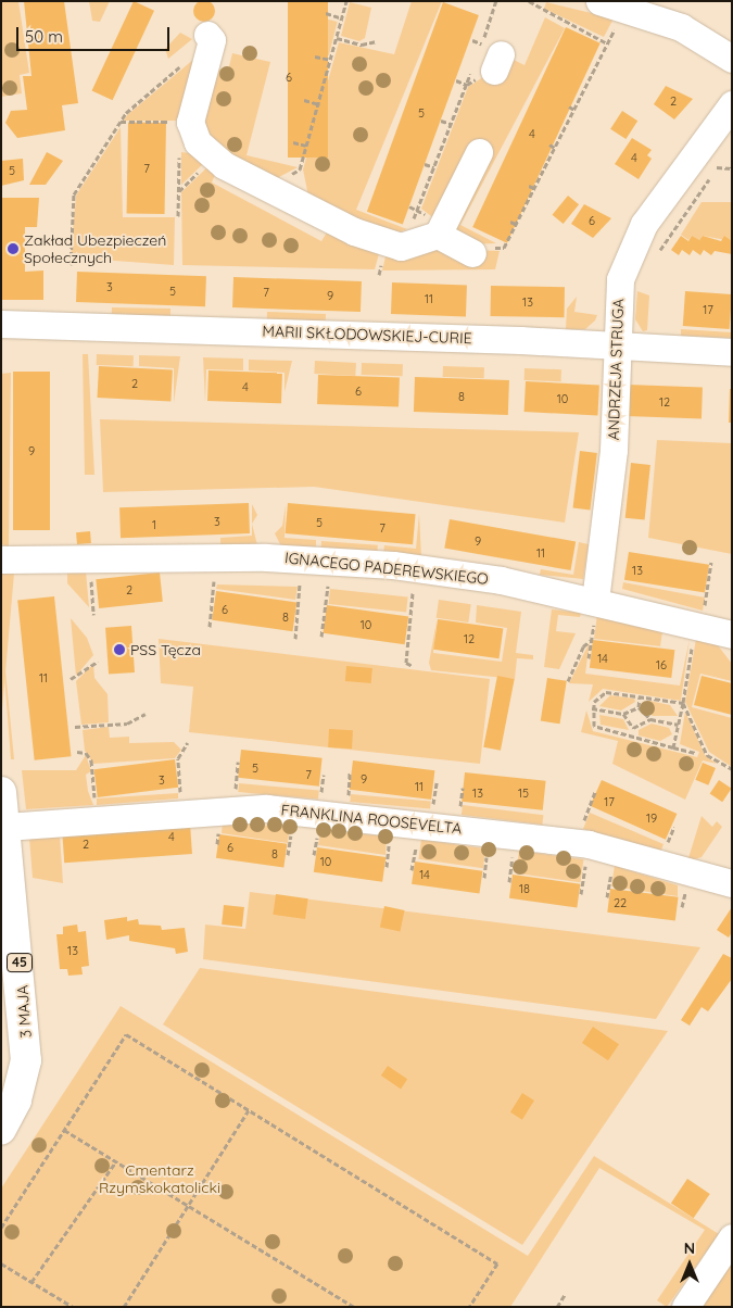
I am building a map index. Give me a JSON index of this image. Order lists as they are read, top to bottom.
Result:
{
  "streets": {
    "main road": ["45", "3 MAJA"],
    "street": [
      "MARII SKŁODOWSKIEJ-CURIE",
      "ANDRZEJA STRUGA",
      "IGNACEGO PADEREWSKIEGO",
      "FRANKLINA ROOSEVELTA"
    ]
  },
  "crossings": [
    ["MARII SKŁODOWSKIEJ-CURIE", "ANDRZEJA STRUGA"],
    ["ANDRZEJA STRUGA", "IGNACEGO PADEREWSKIEGO"],
    ["FRANKLINA ROOSEVELTA", "3 MAJA"]
  ],
  "parks": ["Cmentarz Rzymskokatolicki"],
  "places": ["Zakład Ubezpieczeń Społecznych", "PSS Tęcza"],
  "house_numbers": [
    "6",
    "2",
    "5",
    "4",
    "4",
    "7",
    "5",
    "6",
    "3",
    "5",
    "7",
    "9",
    "11",
    "13",
    "17",
    "2",
    "4",
    "6",
    "8",
    "10",
    "12",
    "9",
    "3",
    "5",
    "1",
    "7",
    "9",
    "11",
    "13",
    "2",
    "6",
    "8",
    "10",
    "12",
    "14",
    "16",
    "11",
    "5",
    "7",
    "9",
    "3",
    "11",
    "13",
    "15",
    "17",
    "19",
    "4",
    "2",
    "6",
    "8",
    "10",
    "14",
    "18",
    "22",
    "13"
  ],
  "scale_bar": "50 m",
  "north": "top"
}
